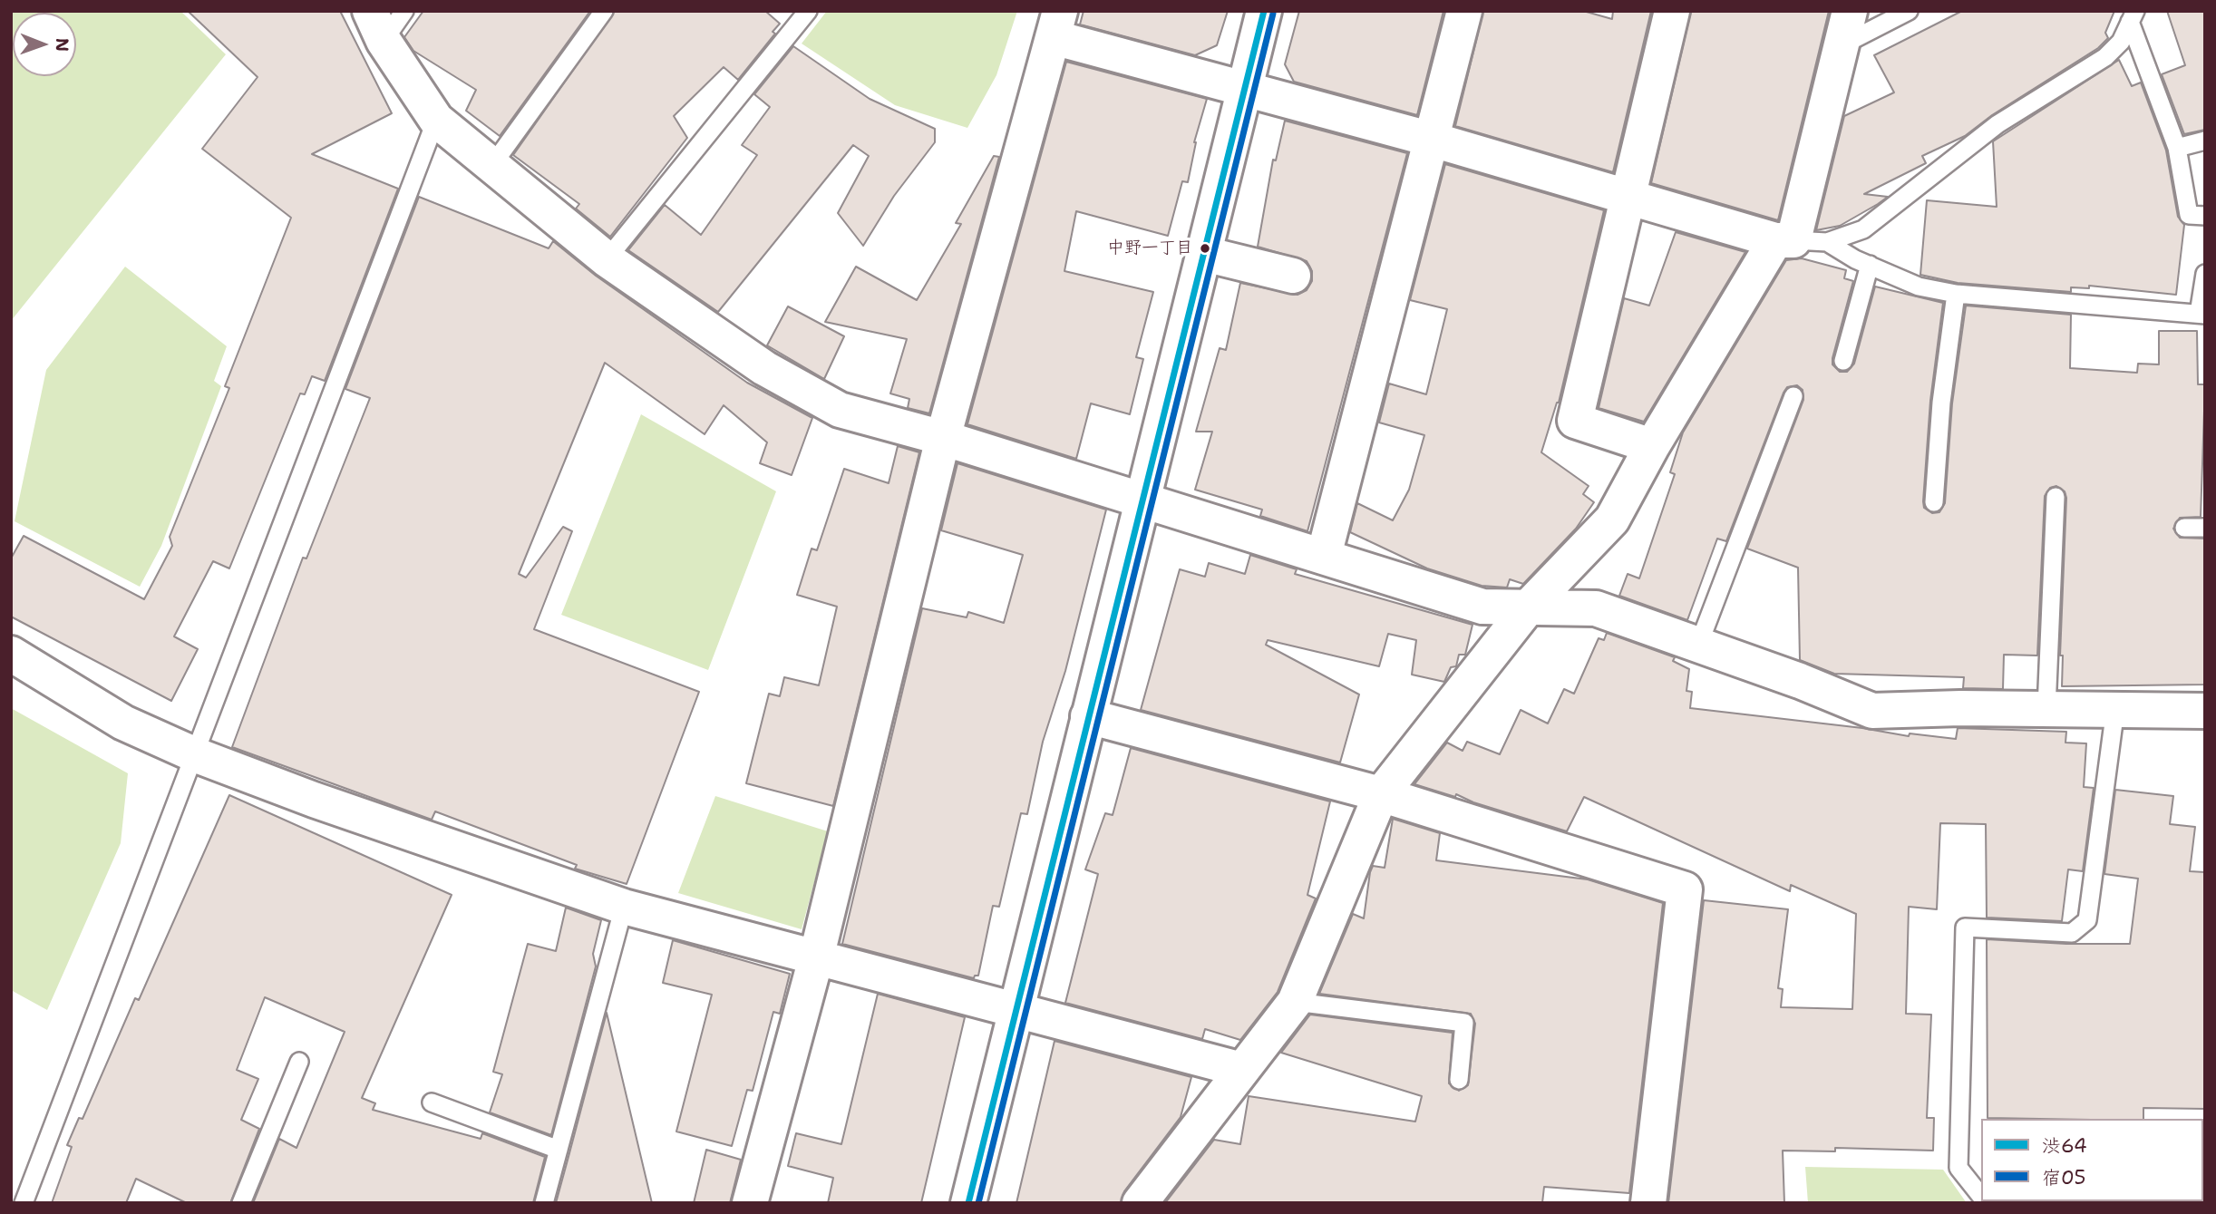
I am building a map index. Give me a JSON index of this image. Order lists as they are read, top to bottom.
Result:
{
  "places": ["中野一丁目"],
  "lines": ["transit line 渋64", "transit line 宿05"],
  "legend": ["渋64", "宿05"],
  "north": "right"
}
